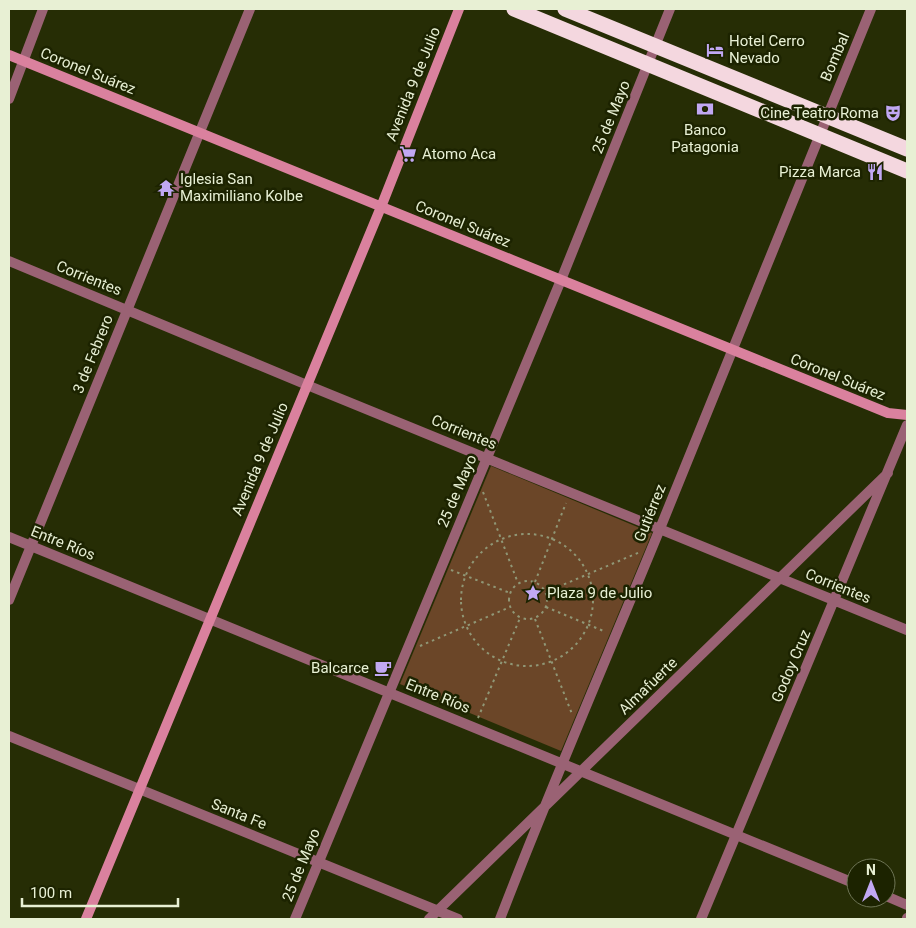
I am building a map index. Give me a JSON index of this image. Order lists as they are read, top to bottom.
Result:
{
  "streets": {
    "street": [
      "Bombal",
      "Coronel Suárez",
      "Avenida 9 de Julio",
      "25 de Mayo",
      "Corrientes",
      "3 de Febrero",
      "Gutiérrez",
      "Entre Ríos",
      "Godoy Cruz",
      "Almafuerte",
      "Santa Fe"
    ]
  },
  "crossings": [
    ["Bombal", "Gutiérrez"],
    ["Coronel Suárez", "Avenida 9 de Julio"],
    ["Coronel Suárez", "25 de Mayo"],
    ["Coronel Suárez", "3 de Febrero"],
    ["Coronel Suárez", "Gutiérrez"],
    ["Avenida 9 de Julio", "Corrientes"],
    ["Avenida 9 de Julio", "Entre Ríos"],
    ["Avenida 9 de Julio", "Santa Fe"],
    ["25 de Mayo", "Corrientes"],
    ["25 de Mayo", "Entre Ríos"],
    ["25 de Mayo", "Santa Fe"],
    ["Corrientes", "3 de Febrero"],
    ["Corrientes", "Gutiérrez"],
    ["Corrientes", "Godoy Cruz"],
    ["Corrientes", "Almafuerte"],
    ["3 de Febrero", "Entre Ríos"],
    ["Gutiérrez", "Entre Ríos"],
    ["Gutiérrez", "Almafuerte"],
    ["Entre Ríos", "Godoy Cruz"],
    ["Entre Ríos", "Almafuerte"],
    ["Godoy Cruz", "Almafuerte"],
    ["Almafuerte", "Santa Fe"]
  ],
  "places": {
    "hotel": ["Hotel Cerro Nevado"],
    "bank": ["Banco Patagonia"],
    "theatre": ["Cine Teatro Roma"],
    "supermarket": ["Atomo Aca"],
    "restaurant": ["Pizza Marca"],
    "temple": ["Iglesia San Maximiliano Kolbe"],
    "place": ["Plaza 9 de Julio"],
    "cafe": ["Balcarce"]
  },
  "scale_bar": "100 m",
  "north": "top"
}
